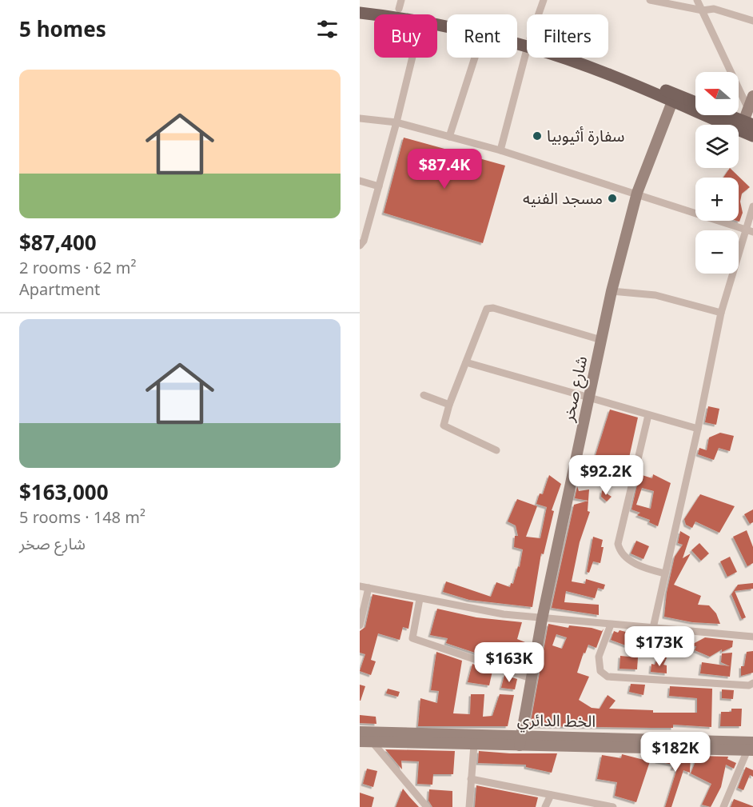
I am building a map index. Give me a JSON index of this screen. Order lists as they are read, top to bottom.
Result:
{
  "streets": {
    "street": ["شارع صخر", "الخط الدائري"]
  },
  "crossings": [
    ["شارع صخر", "الخط الدائري"]
  ],
  "places": ["سفارة أثيوبيا", "مسجد الفنيه"],
  "north": "left",
  "page": {
    "heading": "5 homes",
    "chip": ["Buy", "Rent", "Filters"],
    "list": [
      {
        "name": "$87,400",
        "note": "2 rooms · 62 m² · Apartment"
      },
      {
        "name": "$163,000",
        "note": "5 rooms · 148 m² · شارع صخر"
      }
    ],
    "map_buttons": ["+", "−"],
    "price": [
      "$87.4K",
      "$92.2K",
      "$173K",
      "$163K",
      "$182K"
    ]
  }
}
